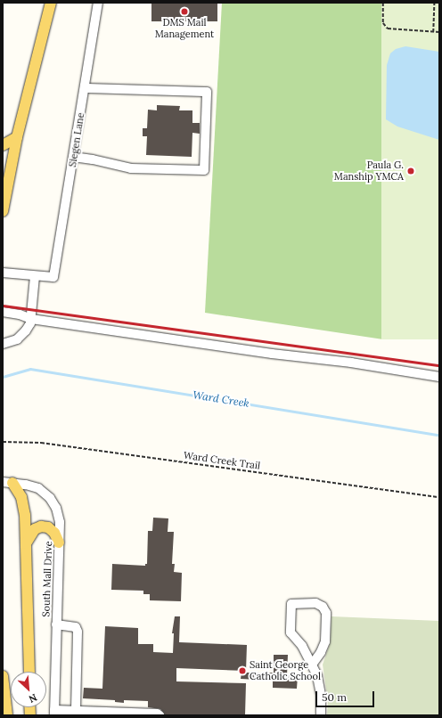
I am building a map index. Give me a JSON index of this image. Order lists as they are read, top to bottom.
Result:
{
  "streets": {
    "street": ["Siegen Lane", "South Mall Drive"],
    "path": ["Ward Creek Trail"]
  },
  "water": ["Ward Creek"],
  "places": ["DMS Mail Management", "Paula G. Manship YMCA", "Saint George Catholic School"],
  "scale_bar": "50 m",
  "north": "bottom right"
}
